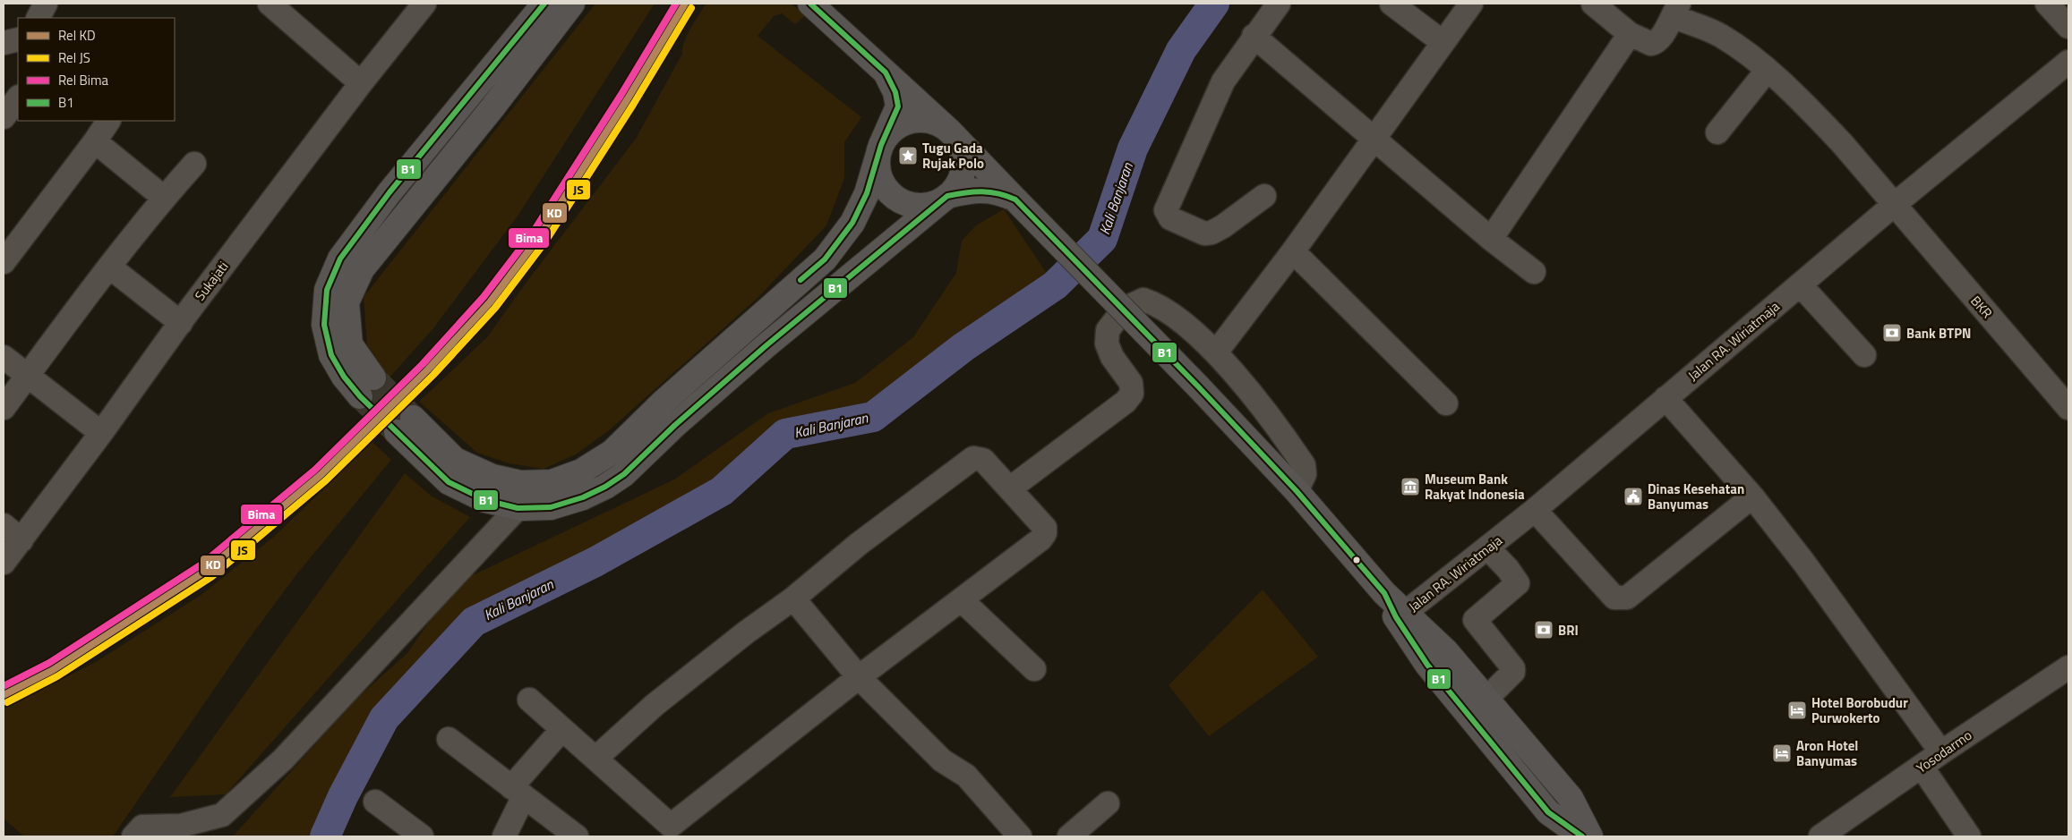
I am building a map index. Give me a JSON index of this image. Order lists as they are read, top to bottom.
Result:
{
  "streets": {
    "street": [
      "Sukajati",
      "BKR",
      "Jalan RA. Wiriatmaja",
      "Yosodarmo"
    ]
  },
  "crossings": [
    ["BKR", "Jalan RA. Wiriatmaja"]
  ],
  "water": ["Kali Banjaran"],
  "places": {
    "place": ["Tugu Gada Rujak Polo"],
    "bank": ["Bank BTPN", "BRI"],
    "museum": ["Museum Bank Rakyat Indonesia"],
    "public building": ["Dinas Kesehatan Banyumas"],
    "hotel": ["Hotel Borobudur Purwokerto", "Aron Hotel Banyumas"]
  },
  "lines": [
    "rail line KD",
    "rail line Bima",
    "transit line B1",
    "rail line JS"
  ],
  "legend": [
    "Rel KD",
    "Rel JS",
    "Rel Bima",
    "B1"
  ]
}
